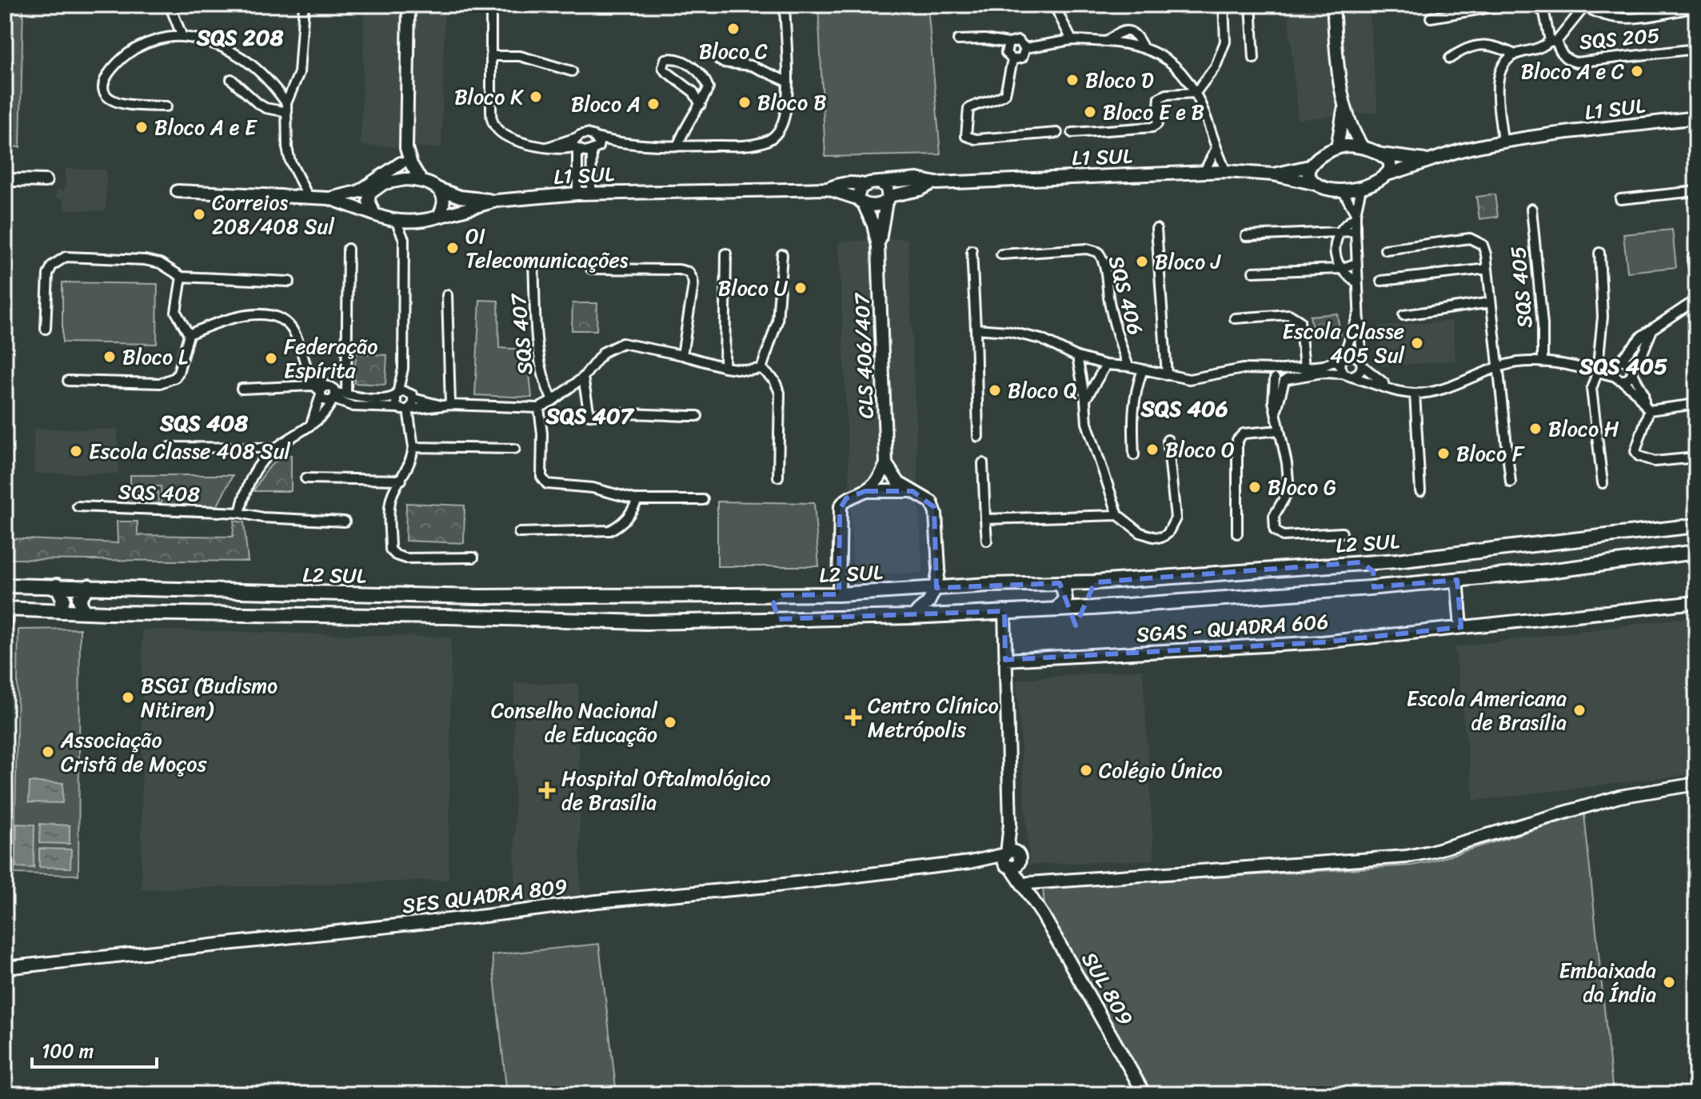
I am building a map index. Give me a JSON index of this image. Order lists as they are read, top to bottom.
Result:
{
  "streets": {
    "main road": ["L2 SUL"],
    "street": [
      "SQS 205",
      "L1 SUL",
      "SQS 405",
      "SQS 406",
      "SQS 407",
      "CLS 406/407",
      "SQS 408",
      "SGAS - QUADRA 606",
      "SES QUADRA 809",
      "SUL 809"
    ]
  },
  "crossings": [
    ["L1 SUL", "CLS 406/407"],
    ["L2 SUL", "SUL 809"],
    ["SGAS - QUADRA 606", "SUL 809"],
    ["SES QUADRA 809", "SUL 809"]
  ],
  "districts": [
    "SQS 208",
    "SQS 405",
    "SQS 406",
    "SQS 407",
    "SQS 408"
  ],
  "places": {
    "other": [
      "Bloco C",
      "Bloco A e C",
      "Bloco D",
      "Bloco K",
      "Bloco B",
      "Bloco A",
      "Bloco E e B",
      "Bloco A e E",
      "Correios 208/408 Sul",
      "OI Telecomunicações",
      "Bloco J",
      "Bloco U",
      "Escola Classe 405 Sul",
      "Bloco L",
      "Federação Espírita",
      "Bloco Q",
      "Bloco H",
      "Bloco O",
      "Escola Classe 408 Sul",
      "Bloco F",
      "Bloco G",
      "BSGI (Budismo Nitiren)",
      "Escola Americana de Brasília",
      "Conselho Nacional de Educação",
      "Associação Cristã de Moços",
      "Colégio Único",
      "Embaixada da Índia"
    ],
    "health": ["Centro Clínico Metrópolis", "Hospital Oftalmológico de Brasília"]
  },
  "scale_bar": "100 m"
}
